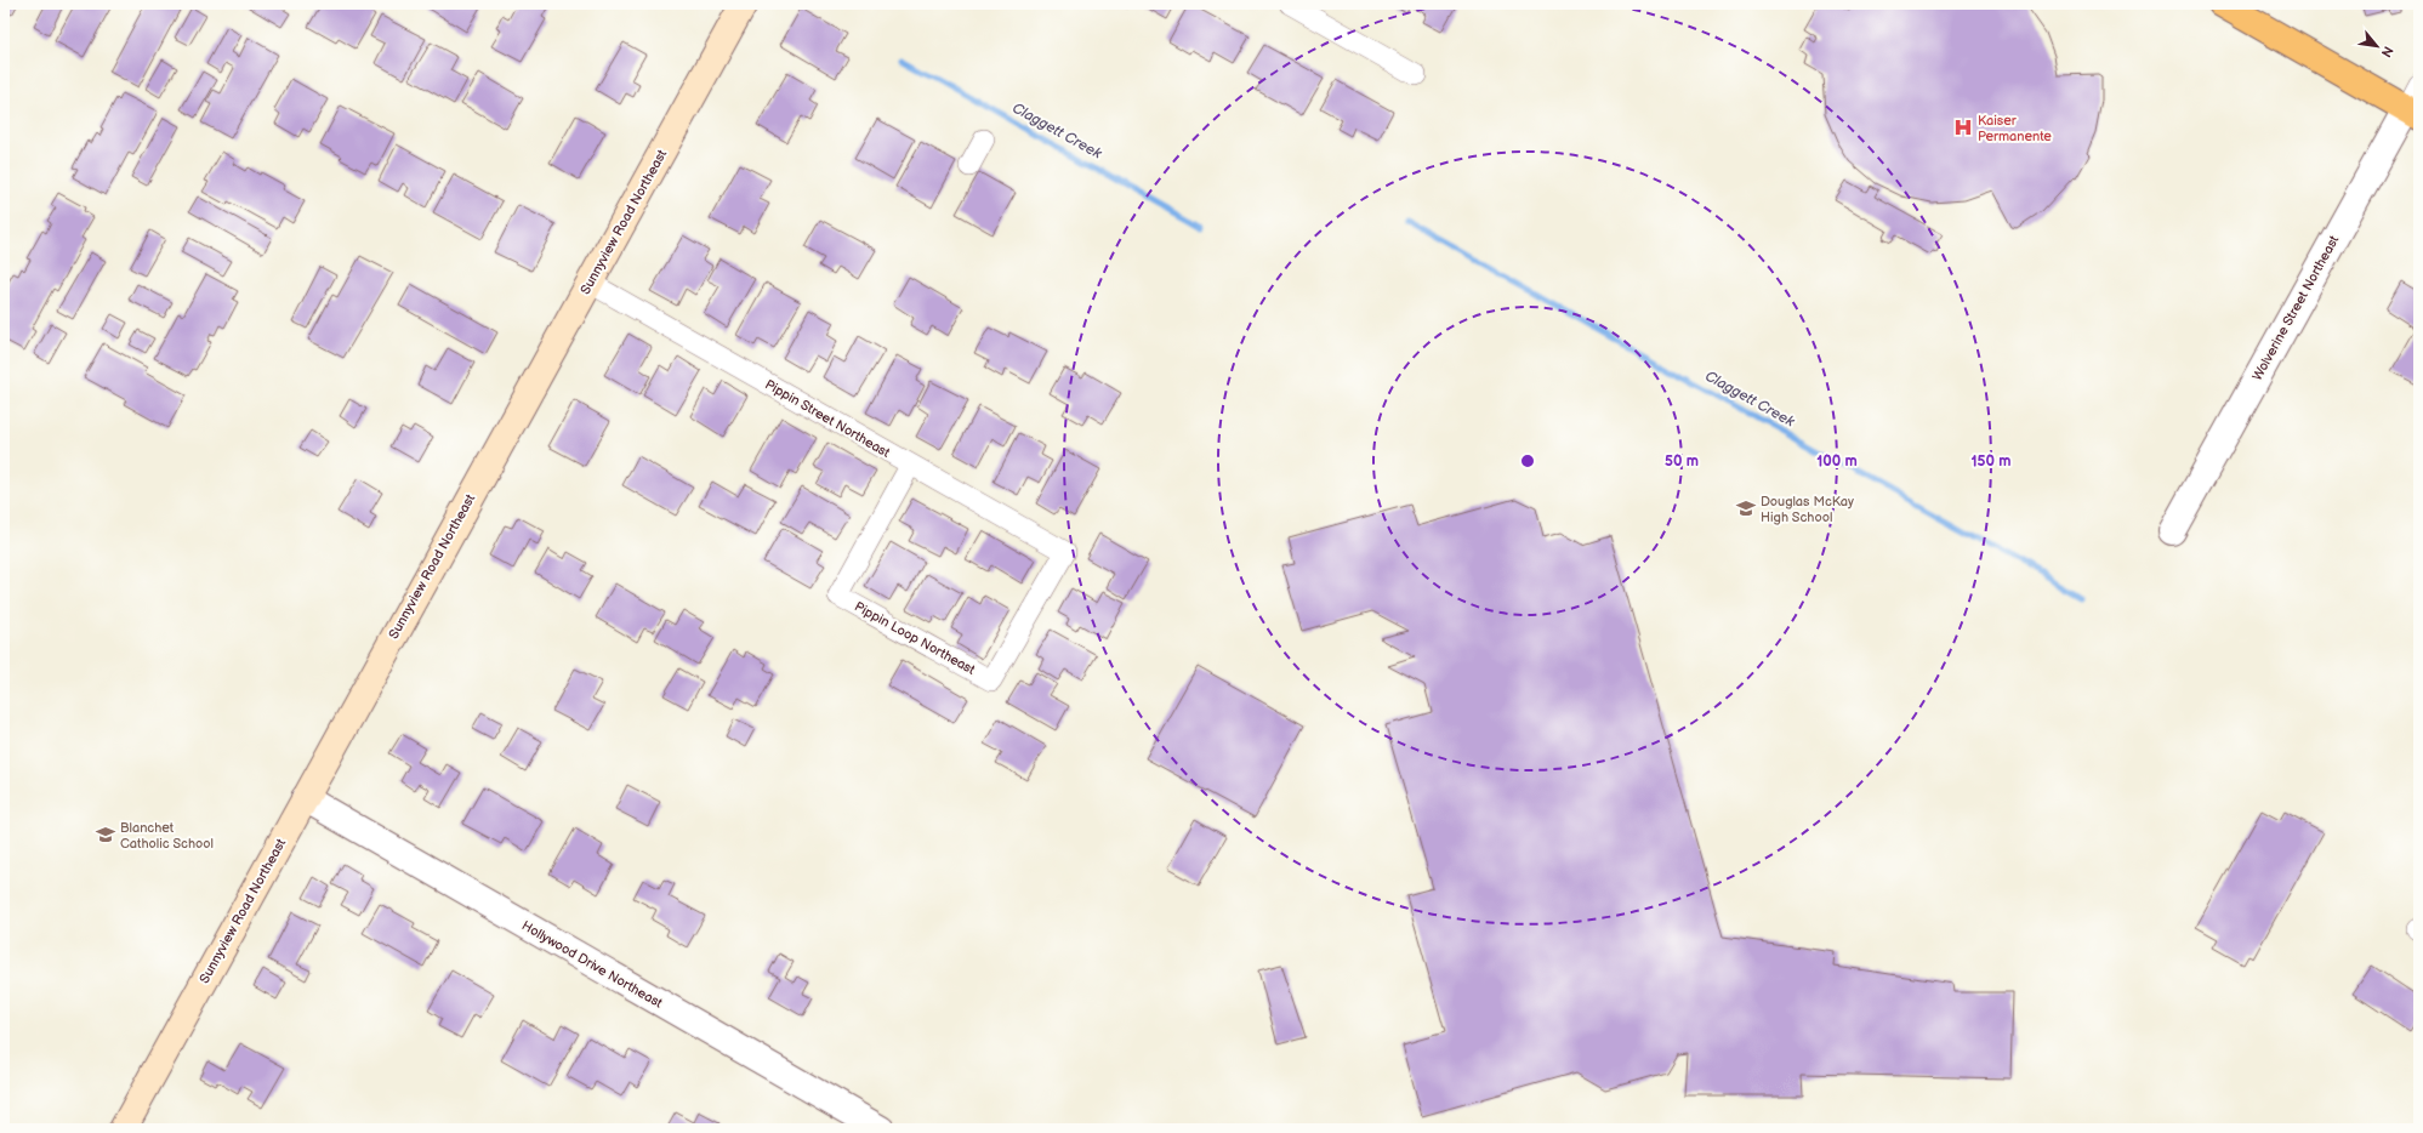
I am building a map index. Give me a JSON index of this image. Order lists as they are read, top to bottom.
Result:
{
  "streets": {
    "main road": ["Sunnyview Road Northeast"],
    "street": [
      "Wolverine Street Northeast",
      "Pippin Street Northeast",
      "Pippin Loop Northeast",
      "Hollywood Drive Northeast"
    ]
  },
  "crossings": [
    ["Sunnyview Road Northeast", "Pippin Street Northeast"],
    ["Sunnyview Road Northeast", "Hollywood Drive Northeast"],
    ["Pippin Street Northeast", "Pippin Loop Northeast"]
  ],
  "water": ["Claggett Creek"],
  "places": {
    "hospital": ["Kaiser Permanente"],
    "school or university": ["Douglas McKay High School", "Blanchet Catholic School"]
  },
  "north": "bottom right",
  "rings": ["50 m", "100 m", "150 m"]
}
